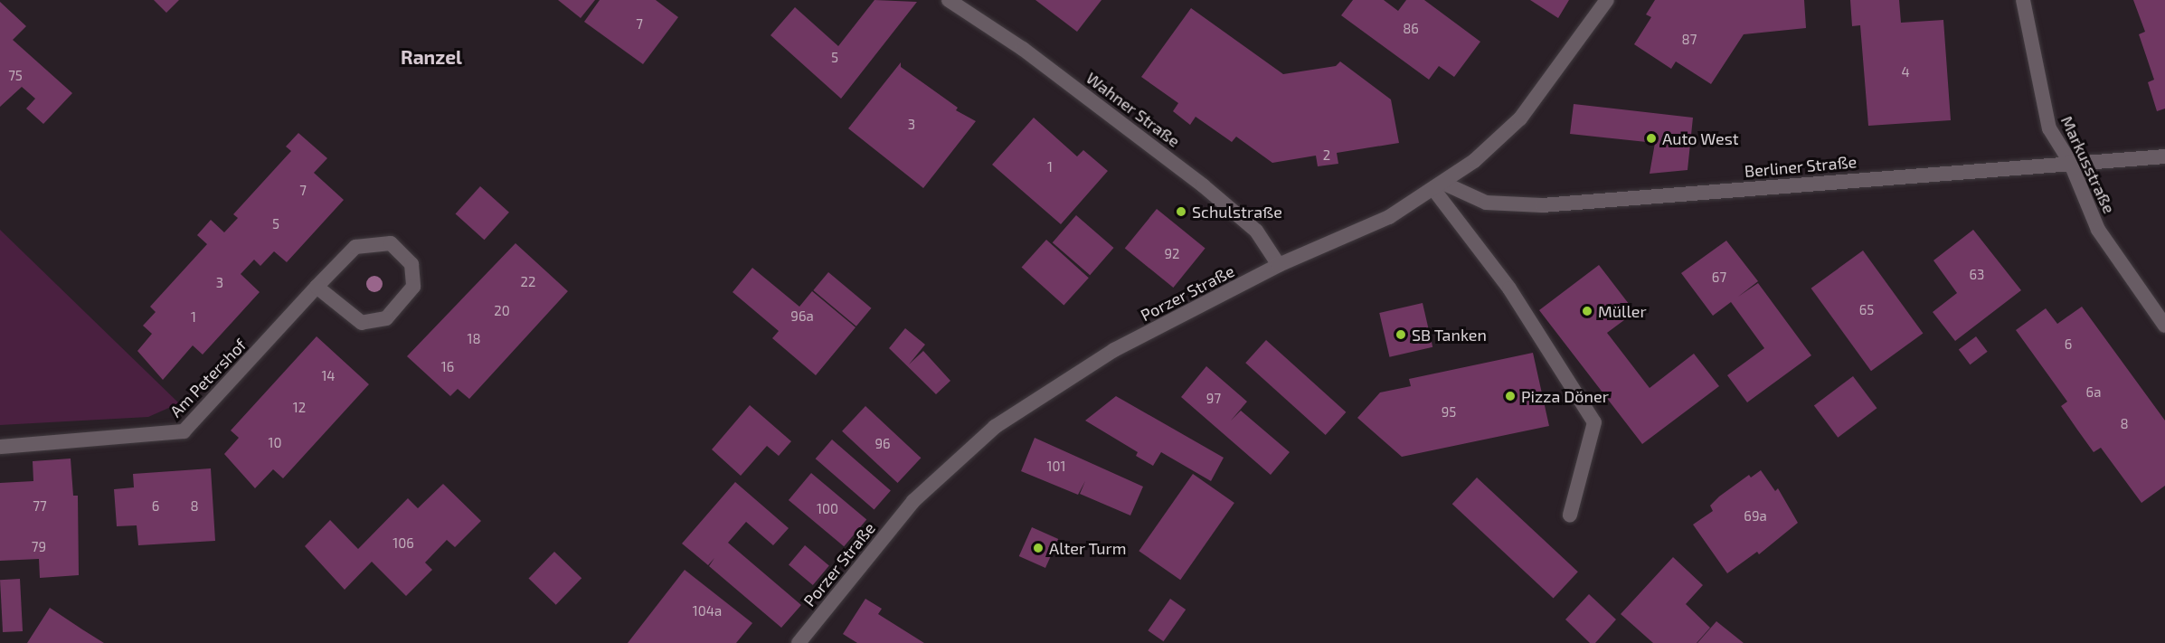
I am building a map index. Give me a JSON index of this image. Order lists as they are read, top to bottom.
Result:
{
  "streets": {
    "street": [
      "Wahner Straße",
      "Markusstraße",
      "Berliner Straße",
      "Porzer Straße",
      "Am Petershof"
    ]
  },
  "crossings": [
    ["Wahner Straße", "Porzer Straße"],
    ["Markusstraße", "Berliner Straße"],
    ["Berliner Straße", "Porzer Straße"]
  ],
  "districts": ["Ranzel"],
  "places": [
    "Auto West",
    "Schulstraße",
    "Müller",
    "SB Tanken",
    "Pizza Döner",
    "Alter Turm"
  ],
  "house_numbers": [
    "7",
    "86",
    "87",
    "5",
    "4",
    "75",
    "3",
    "2",
    "1",
    "7",
    "5",
    "92",
    "63",
    "67",
    "22",
    "3",
    "65",
    "20",
    "96a",
    "1",
    "18",
    "6",
    "16",
    "14",
    "6a",
    "97",
    "12",
    "95",
    "8",
    "10",
    "96",
    "101",
    "77",
    "6",
    "8",
    "100",
    "69a",
    "106",
    "79",
    "104a"
  ]
}
